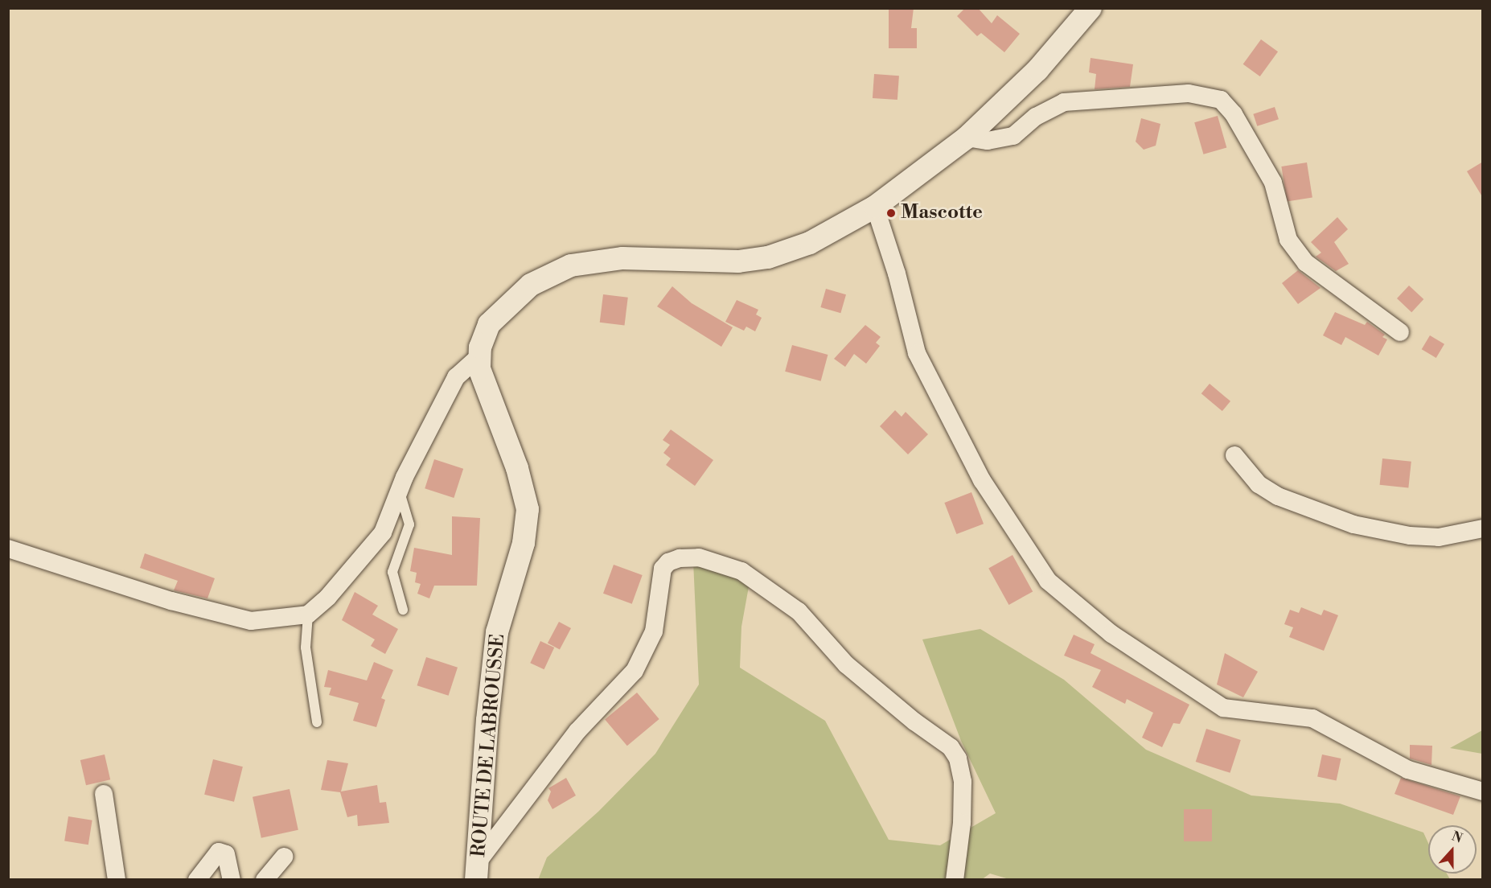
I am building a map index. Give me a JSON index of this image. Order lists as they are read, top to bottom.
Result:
{
  "streets": {
    "street": ["ROUTE DE LABROUSSE"]
  },
  "places": ["Mascotte"],
  "north": "top"
}
